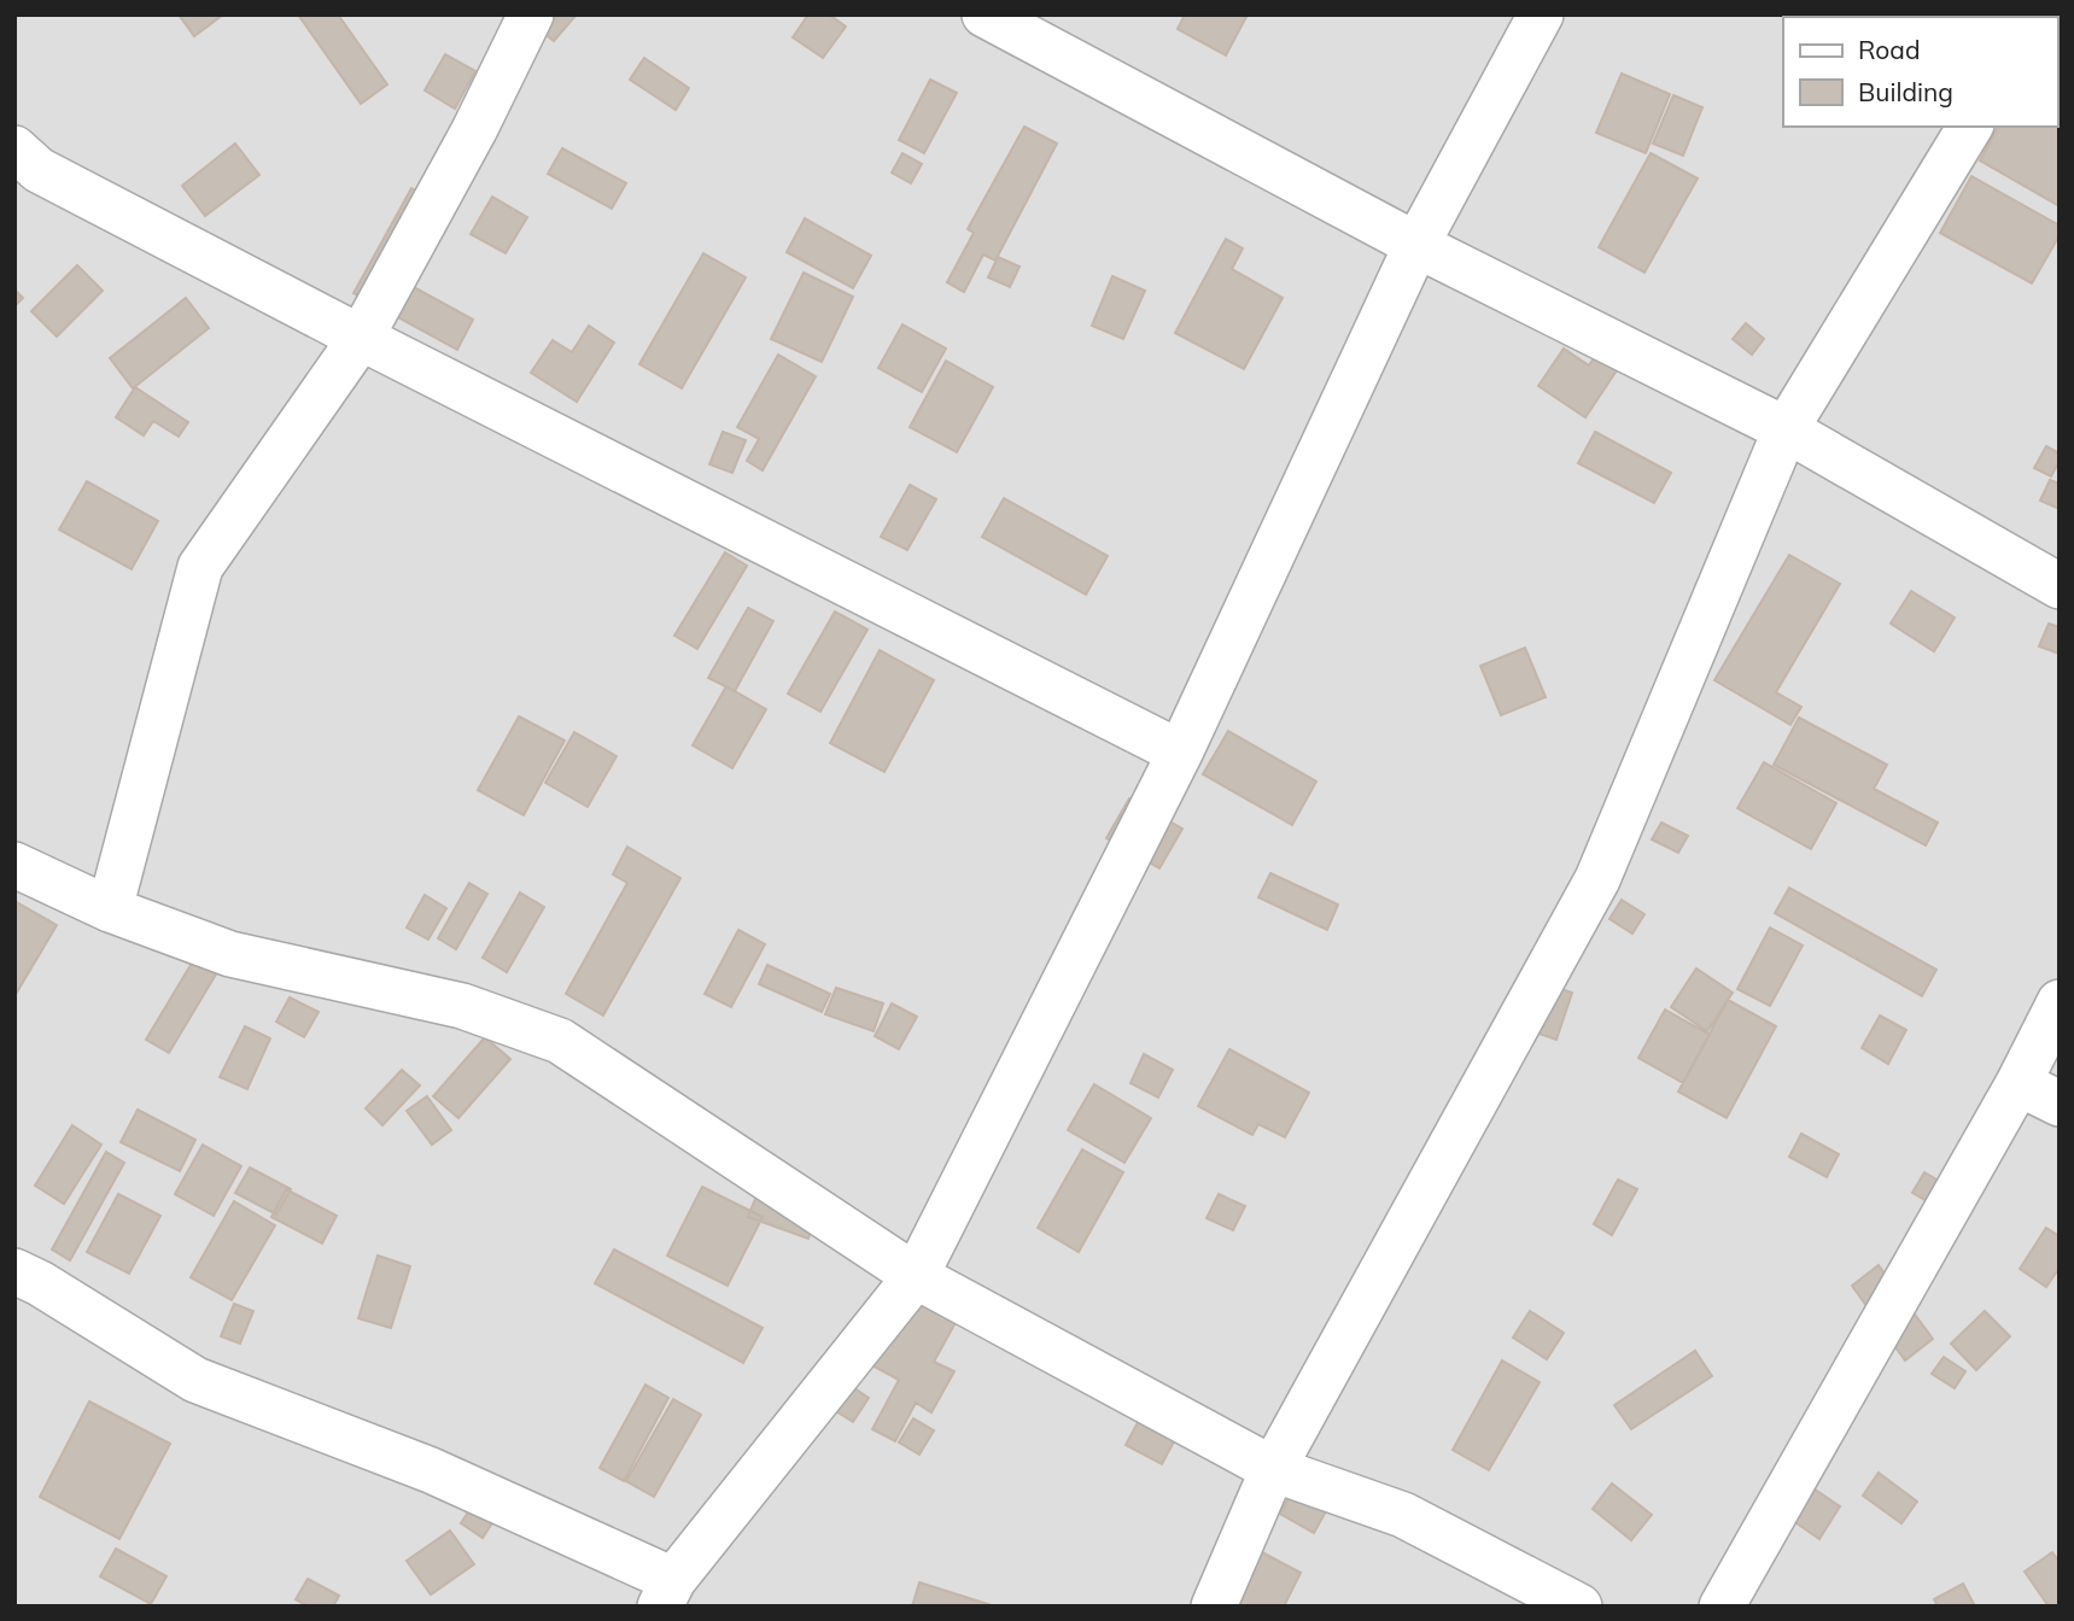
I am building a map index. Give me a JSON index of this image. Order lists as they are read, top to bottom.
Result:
{
  "legend": ["Road", "Building"]
}
